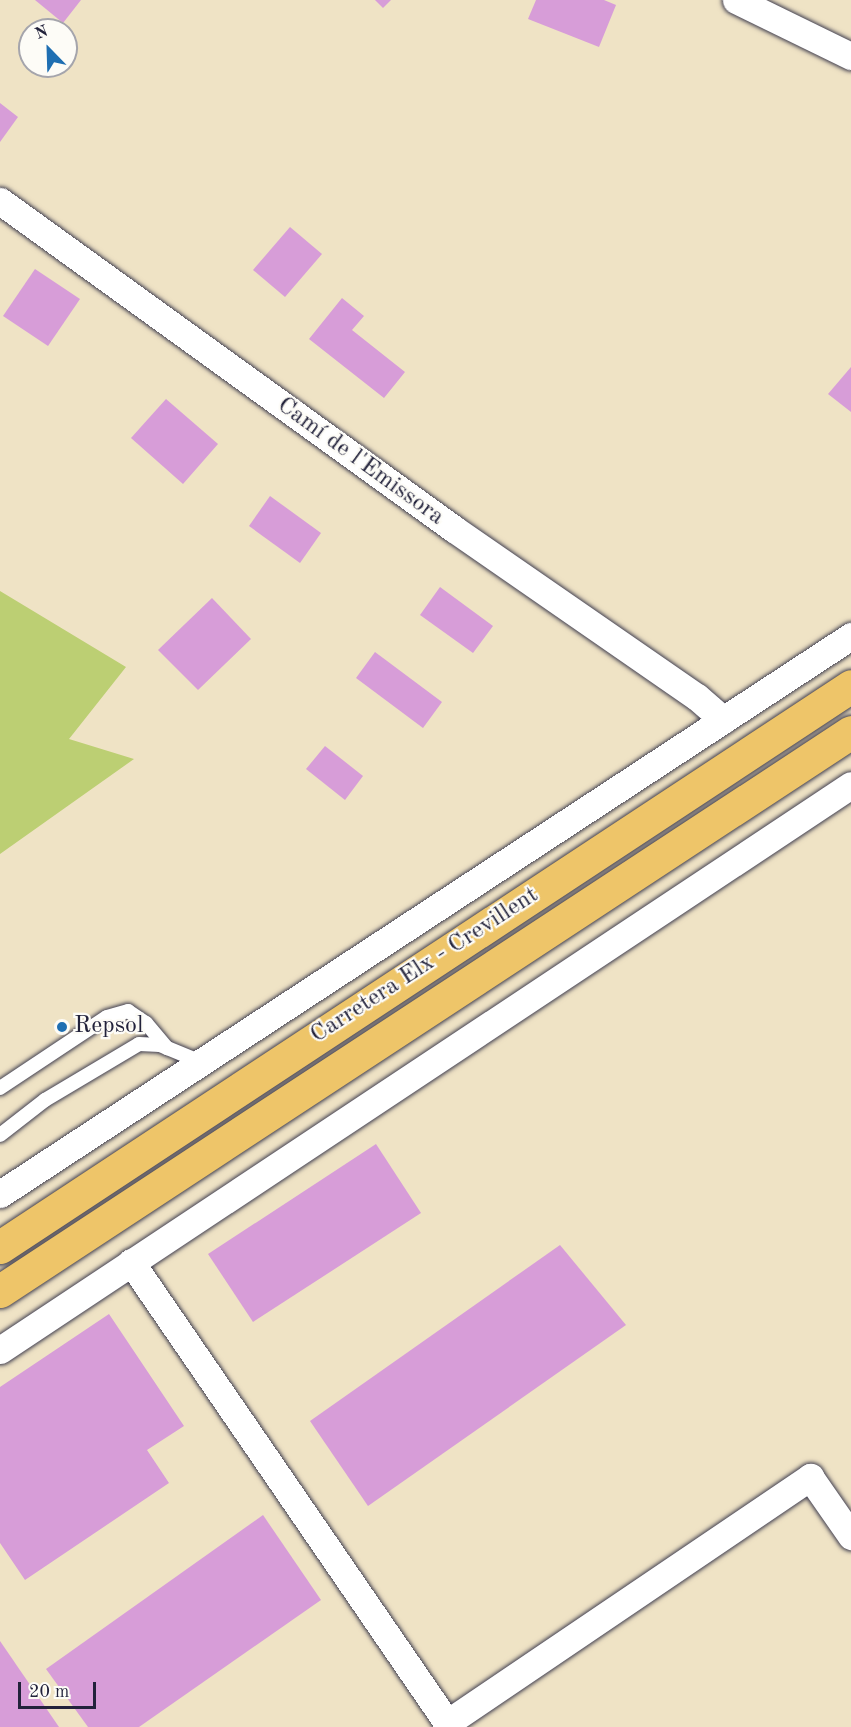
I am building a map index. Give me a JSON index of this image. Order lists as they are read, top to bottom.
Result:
{
  "streets": {
    "highway": ["Carretera Elx - Crevillent"],
    "street": ["Camí de l'Emissora"]
  },
  "places": ["Repsol"],
  "scale_bar": "20 m",
  "north": "top left"
}
